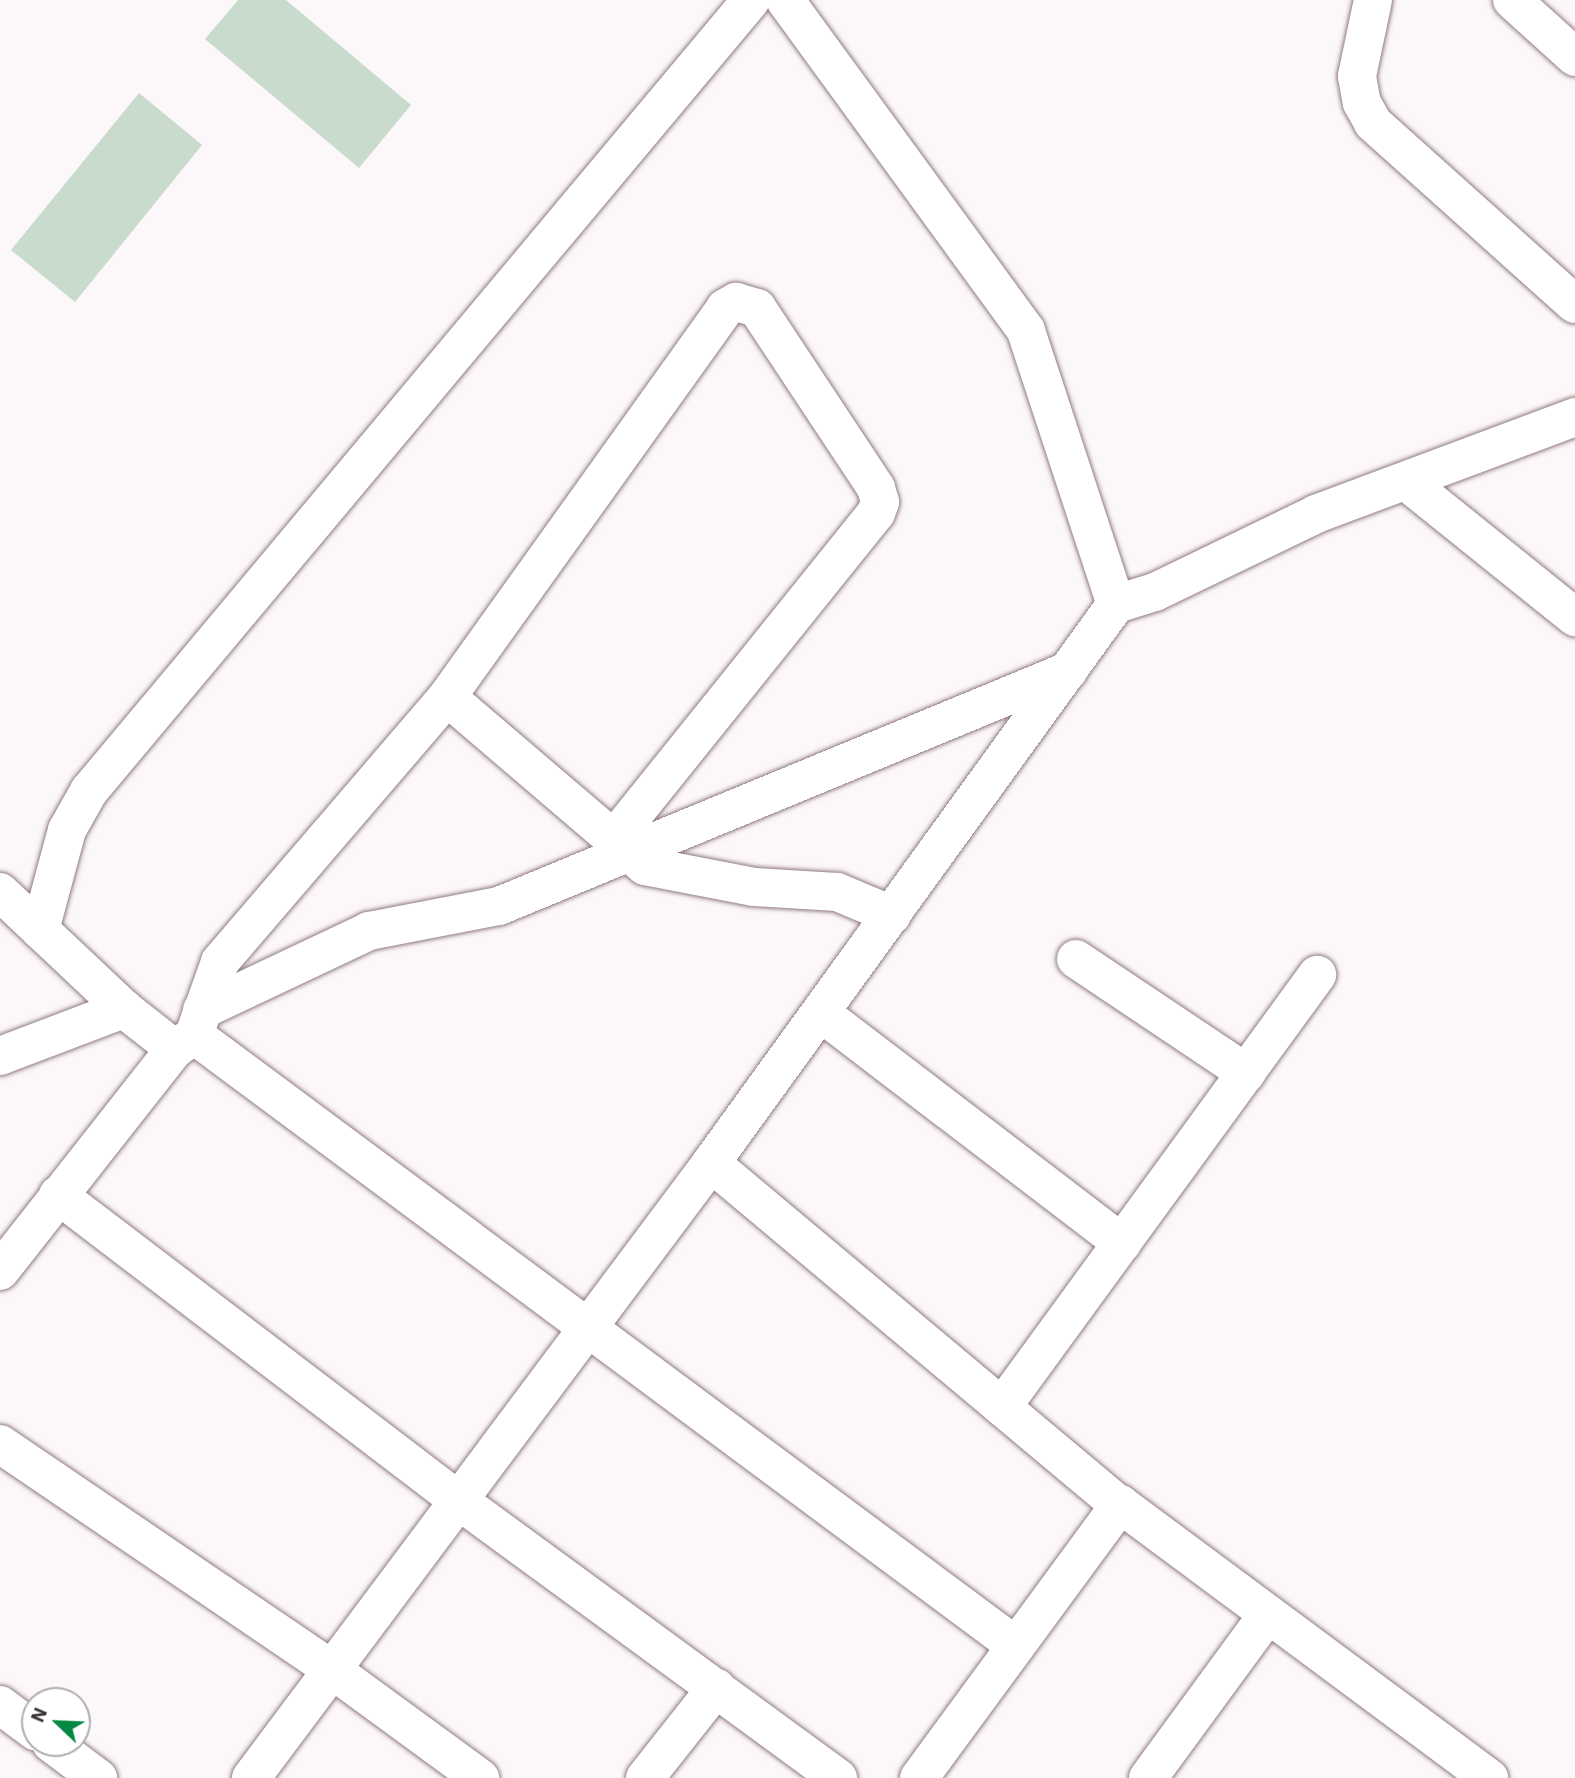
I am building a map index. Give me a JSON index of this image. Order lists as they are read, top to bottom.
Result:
{
  "north": "top left"
}
